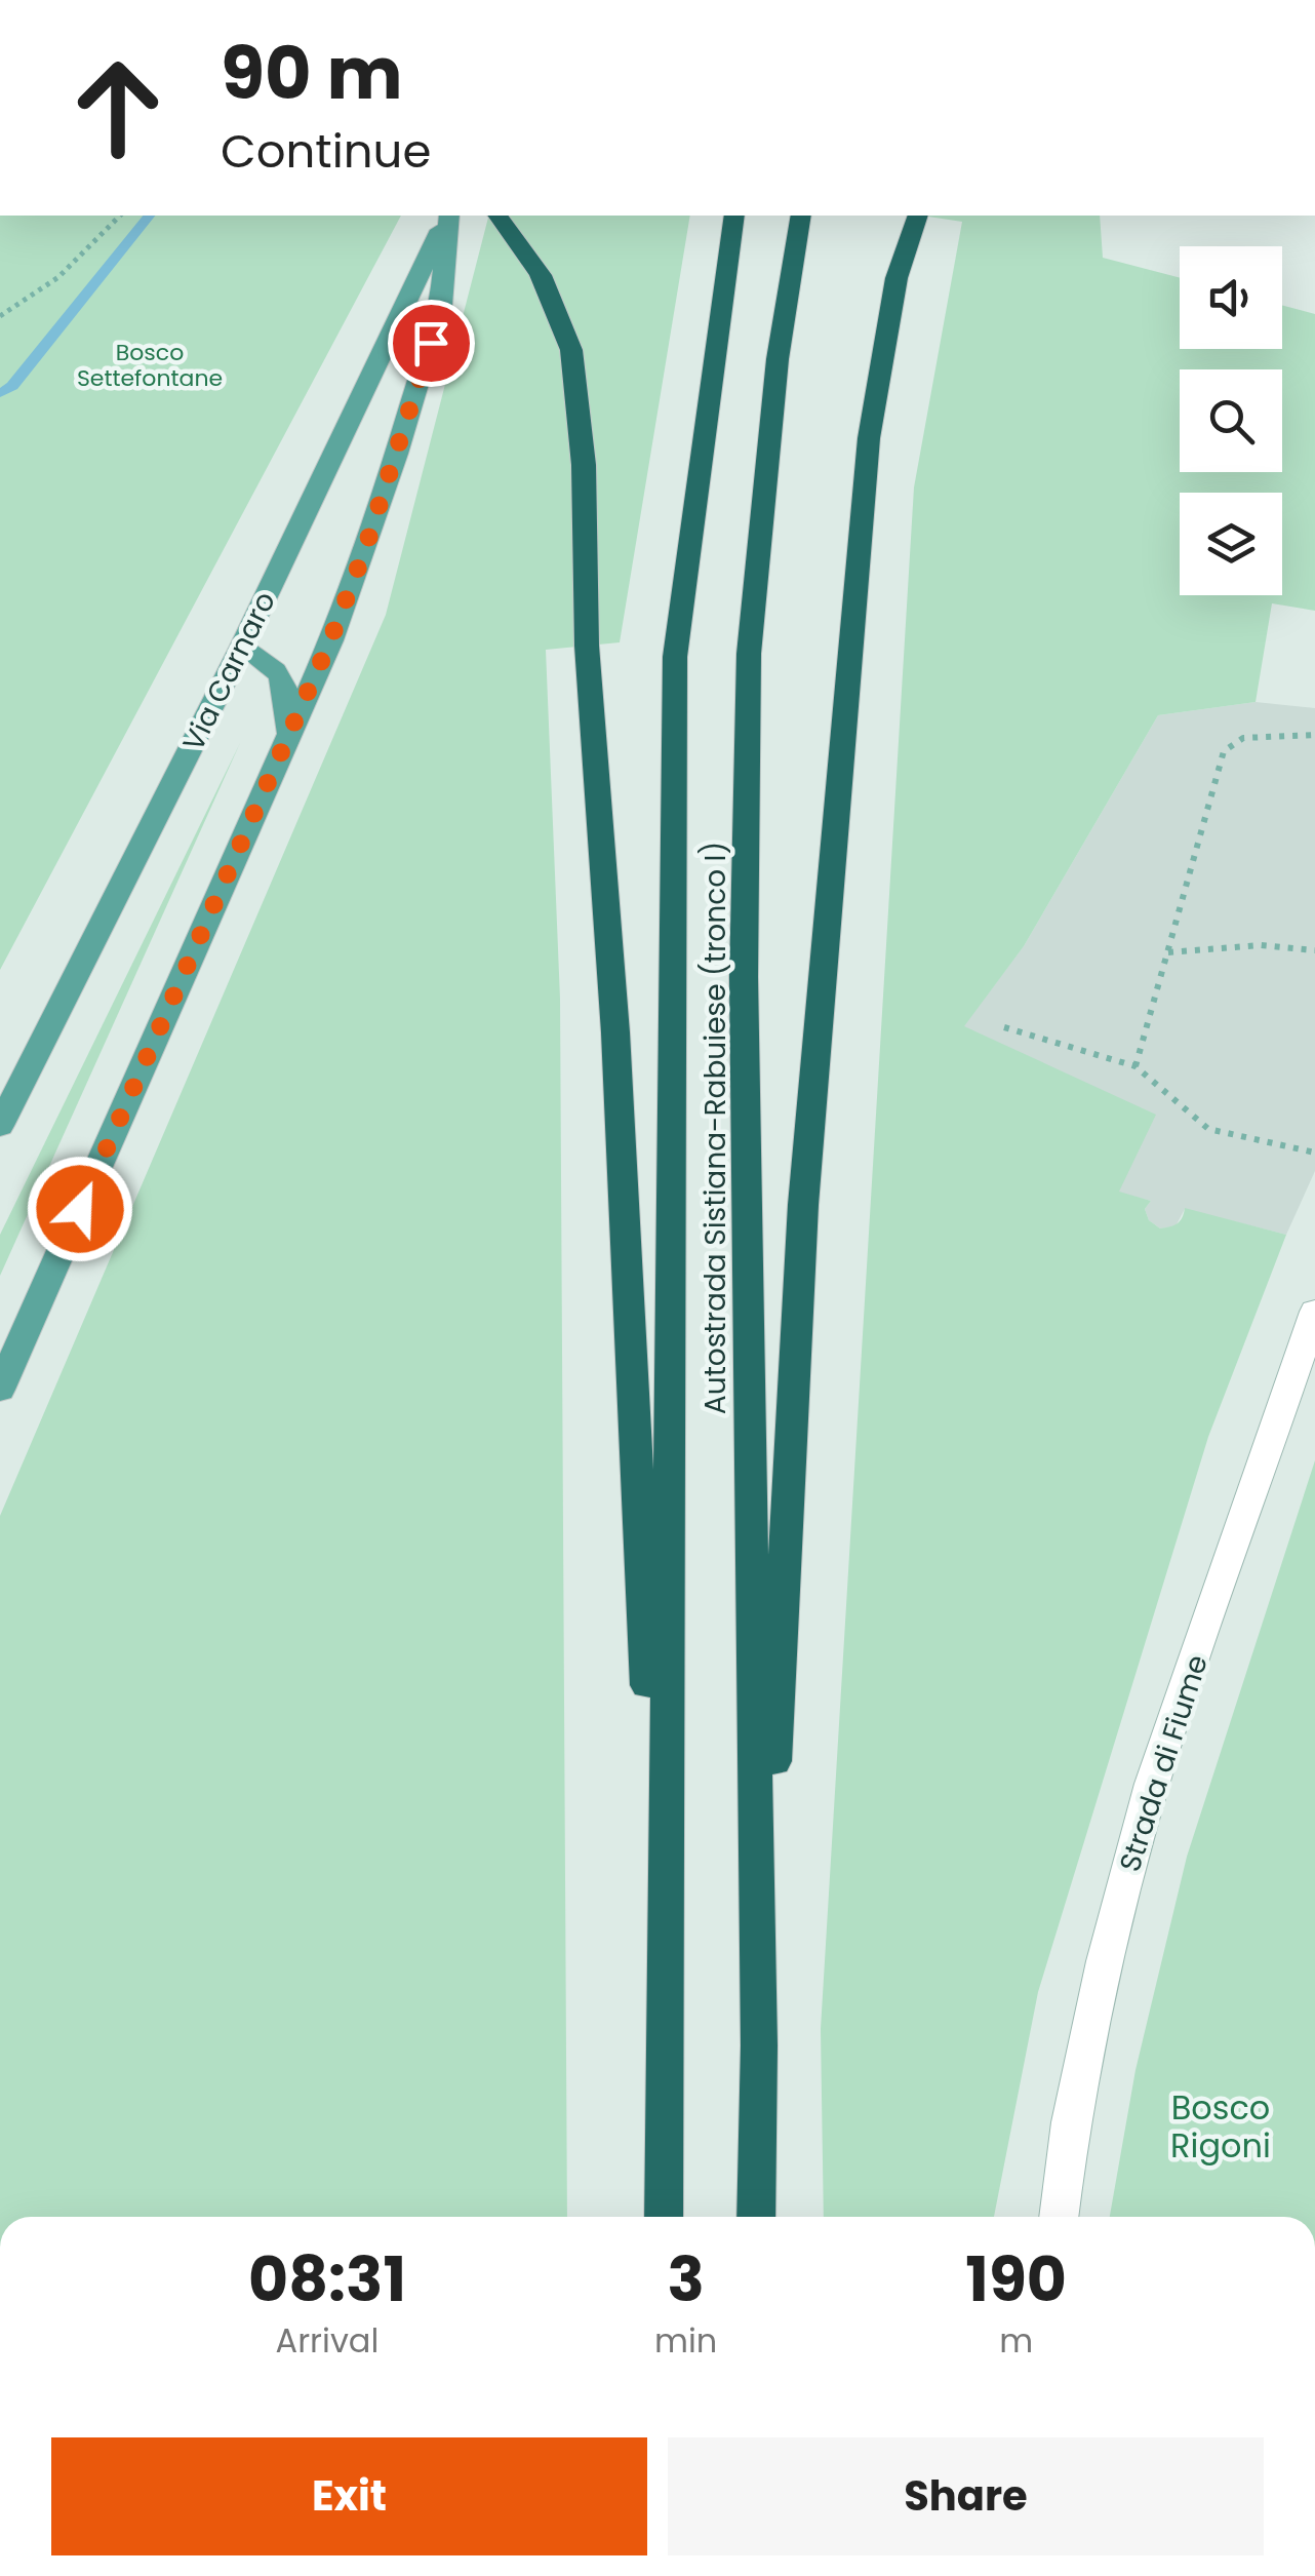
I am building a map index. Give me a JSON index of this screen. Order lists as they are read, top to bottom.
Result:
{
  "streets": {
    "highway": ["Autostrada Sistiana-Rabuiese (tronco I)"],
    "main road": ["Via Carnaro", "Strada di Fiume"]
  },
  "parks": ["Bosco Settefontane", "Bosco Rigoni"],
  "page": {
    "turn": ["90 m", "Continue"],
    "eta": [
      "08:31",
      "Arrival",
      "3",
      "min",
      "190",
      "m"
    ],
    "buttons": ["Exit", "Share"]
  }
}
